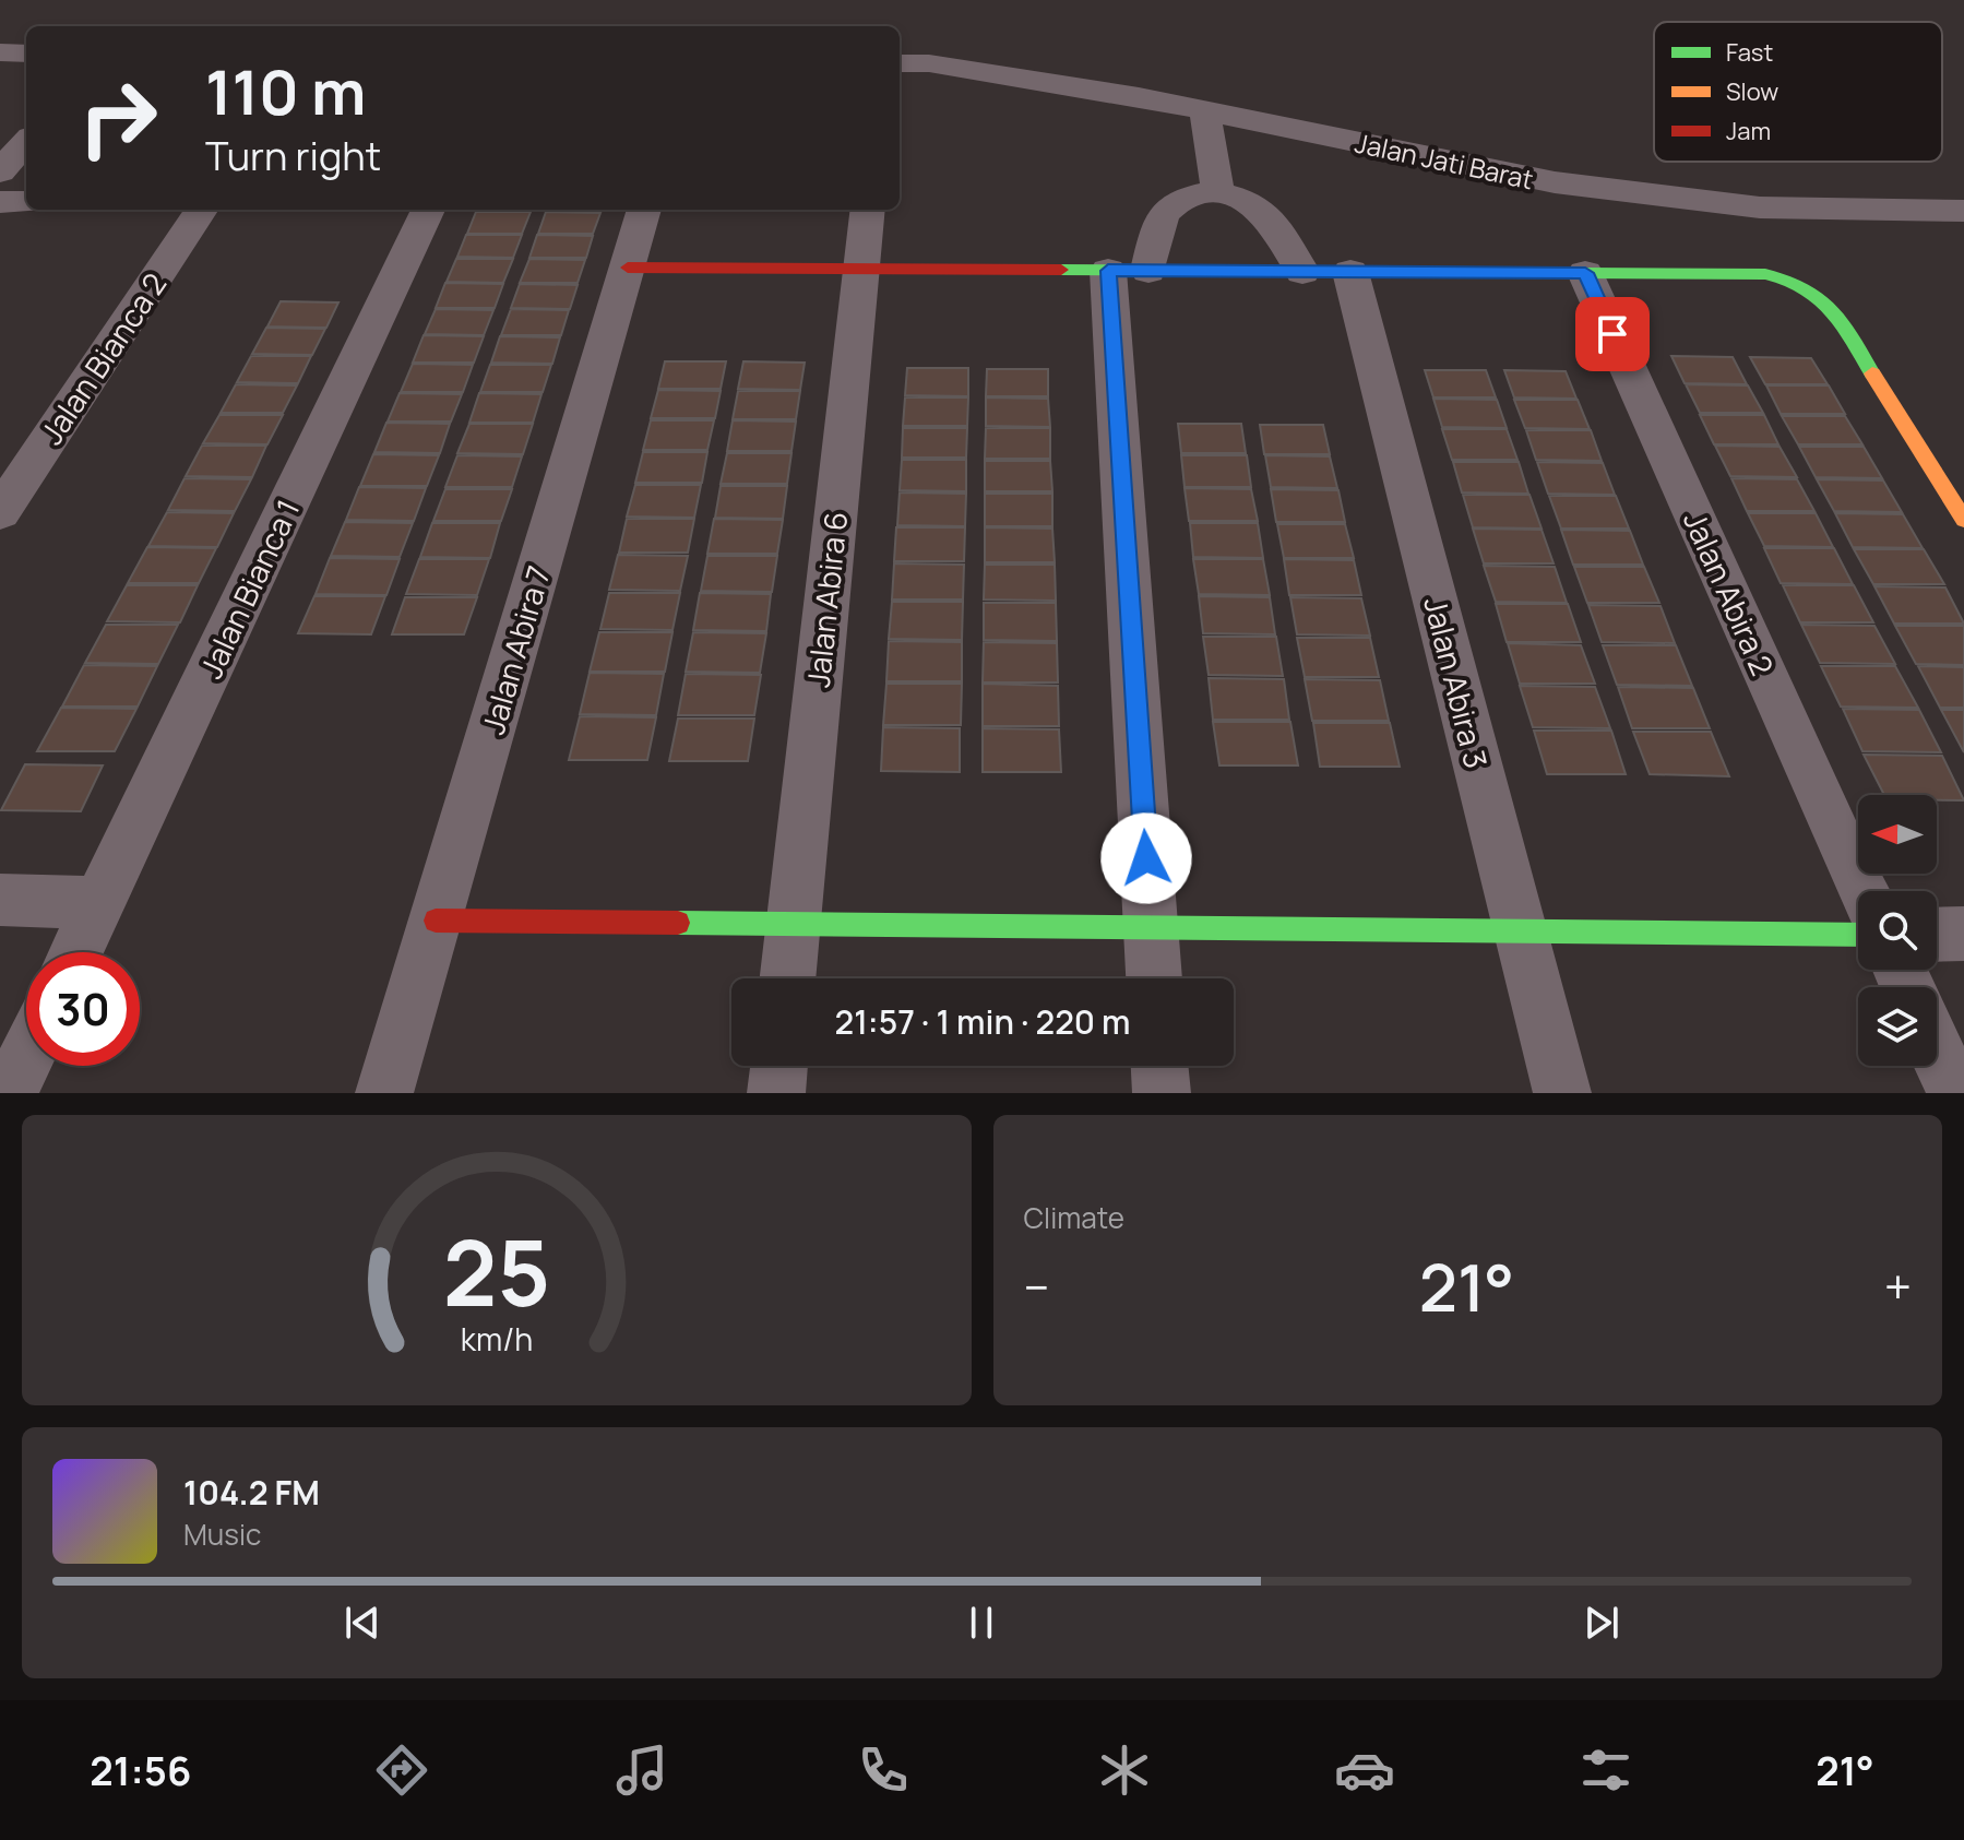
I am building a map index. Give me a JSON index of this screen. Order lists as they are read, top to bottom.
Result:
{
  "streets": {
    "street": [
      "Jalan Jati Barat",
      "Jalan Bianca 2",
      "Jalan Bianca 1",
      "Jalan Abira 2",
      "Jalan Abira 6",
      "Jalan Abira 7",
      "Jalan Abira 3"
    ]
  },
  "legend": ["Fast", "Slow", "Jam"],
  "north": "left",
  "page": {
    "turn": ["110 m", "Turn right"],
    "limit": "30",
    "trip": "21:57 · 1 min · 220 m",
    "tile": "Climate",
    "heat": ["−", "21°", "+"],
    "song": ["104.2 FM", "Music"],
    "tabs": ["21:56", "21°"],
    "gauge": ["25", "km/h"]
  }
}
